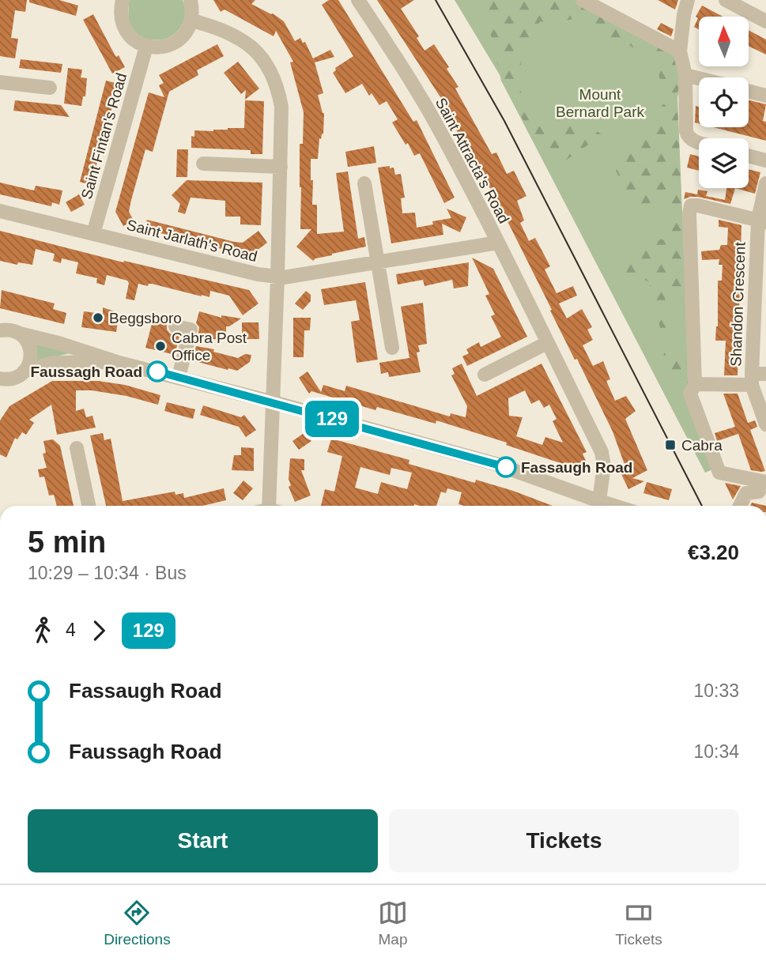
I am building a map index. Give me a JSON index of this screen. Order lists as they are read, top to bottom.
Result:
{
  "streets": {
    "street": [
      "Saint Fintan's Road",
      "Saint Attracta's Road",
      "Saint Jarlath's Road",
      "Shandon Crescent"
    ]
  },
  "crossings": [
    ["Saint Fintan's Road", "Saint Jarlath's Road"],
    ["Saint Attracta's Road", "Saint Jarlath's Road"]
  ],
  "parks": ["Mount Bernard Park"],
  "places": {
    "other": [
      "Beggsboro",
      "Cabra Post Office",
      "Faussagh Road",
      "Fassaugh Road"
    ],
    "transit": ["Cabra"]
  },
  "lines": ["bus line 129"],
  "north": "top",
  "page": {
    "on_map": "129",
    "heading": ["5 min", "10:29 – 10:34 · Bus", "€3.20"],
    "legs": ["4", "129"],
    "list": [
      {
        "name": "Fassaugh Road",
        "value": "10:33"
      },
      {
        "name": "Faussagh Road",
        "value": "10:34"
      }
    ],
    "buttons": ["Start", "Tickets"],
    "tabs": ["Directions", "Map", "Tickets"]
  }
}
